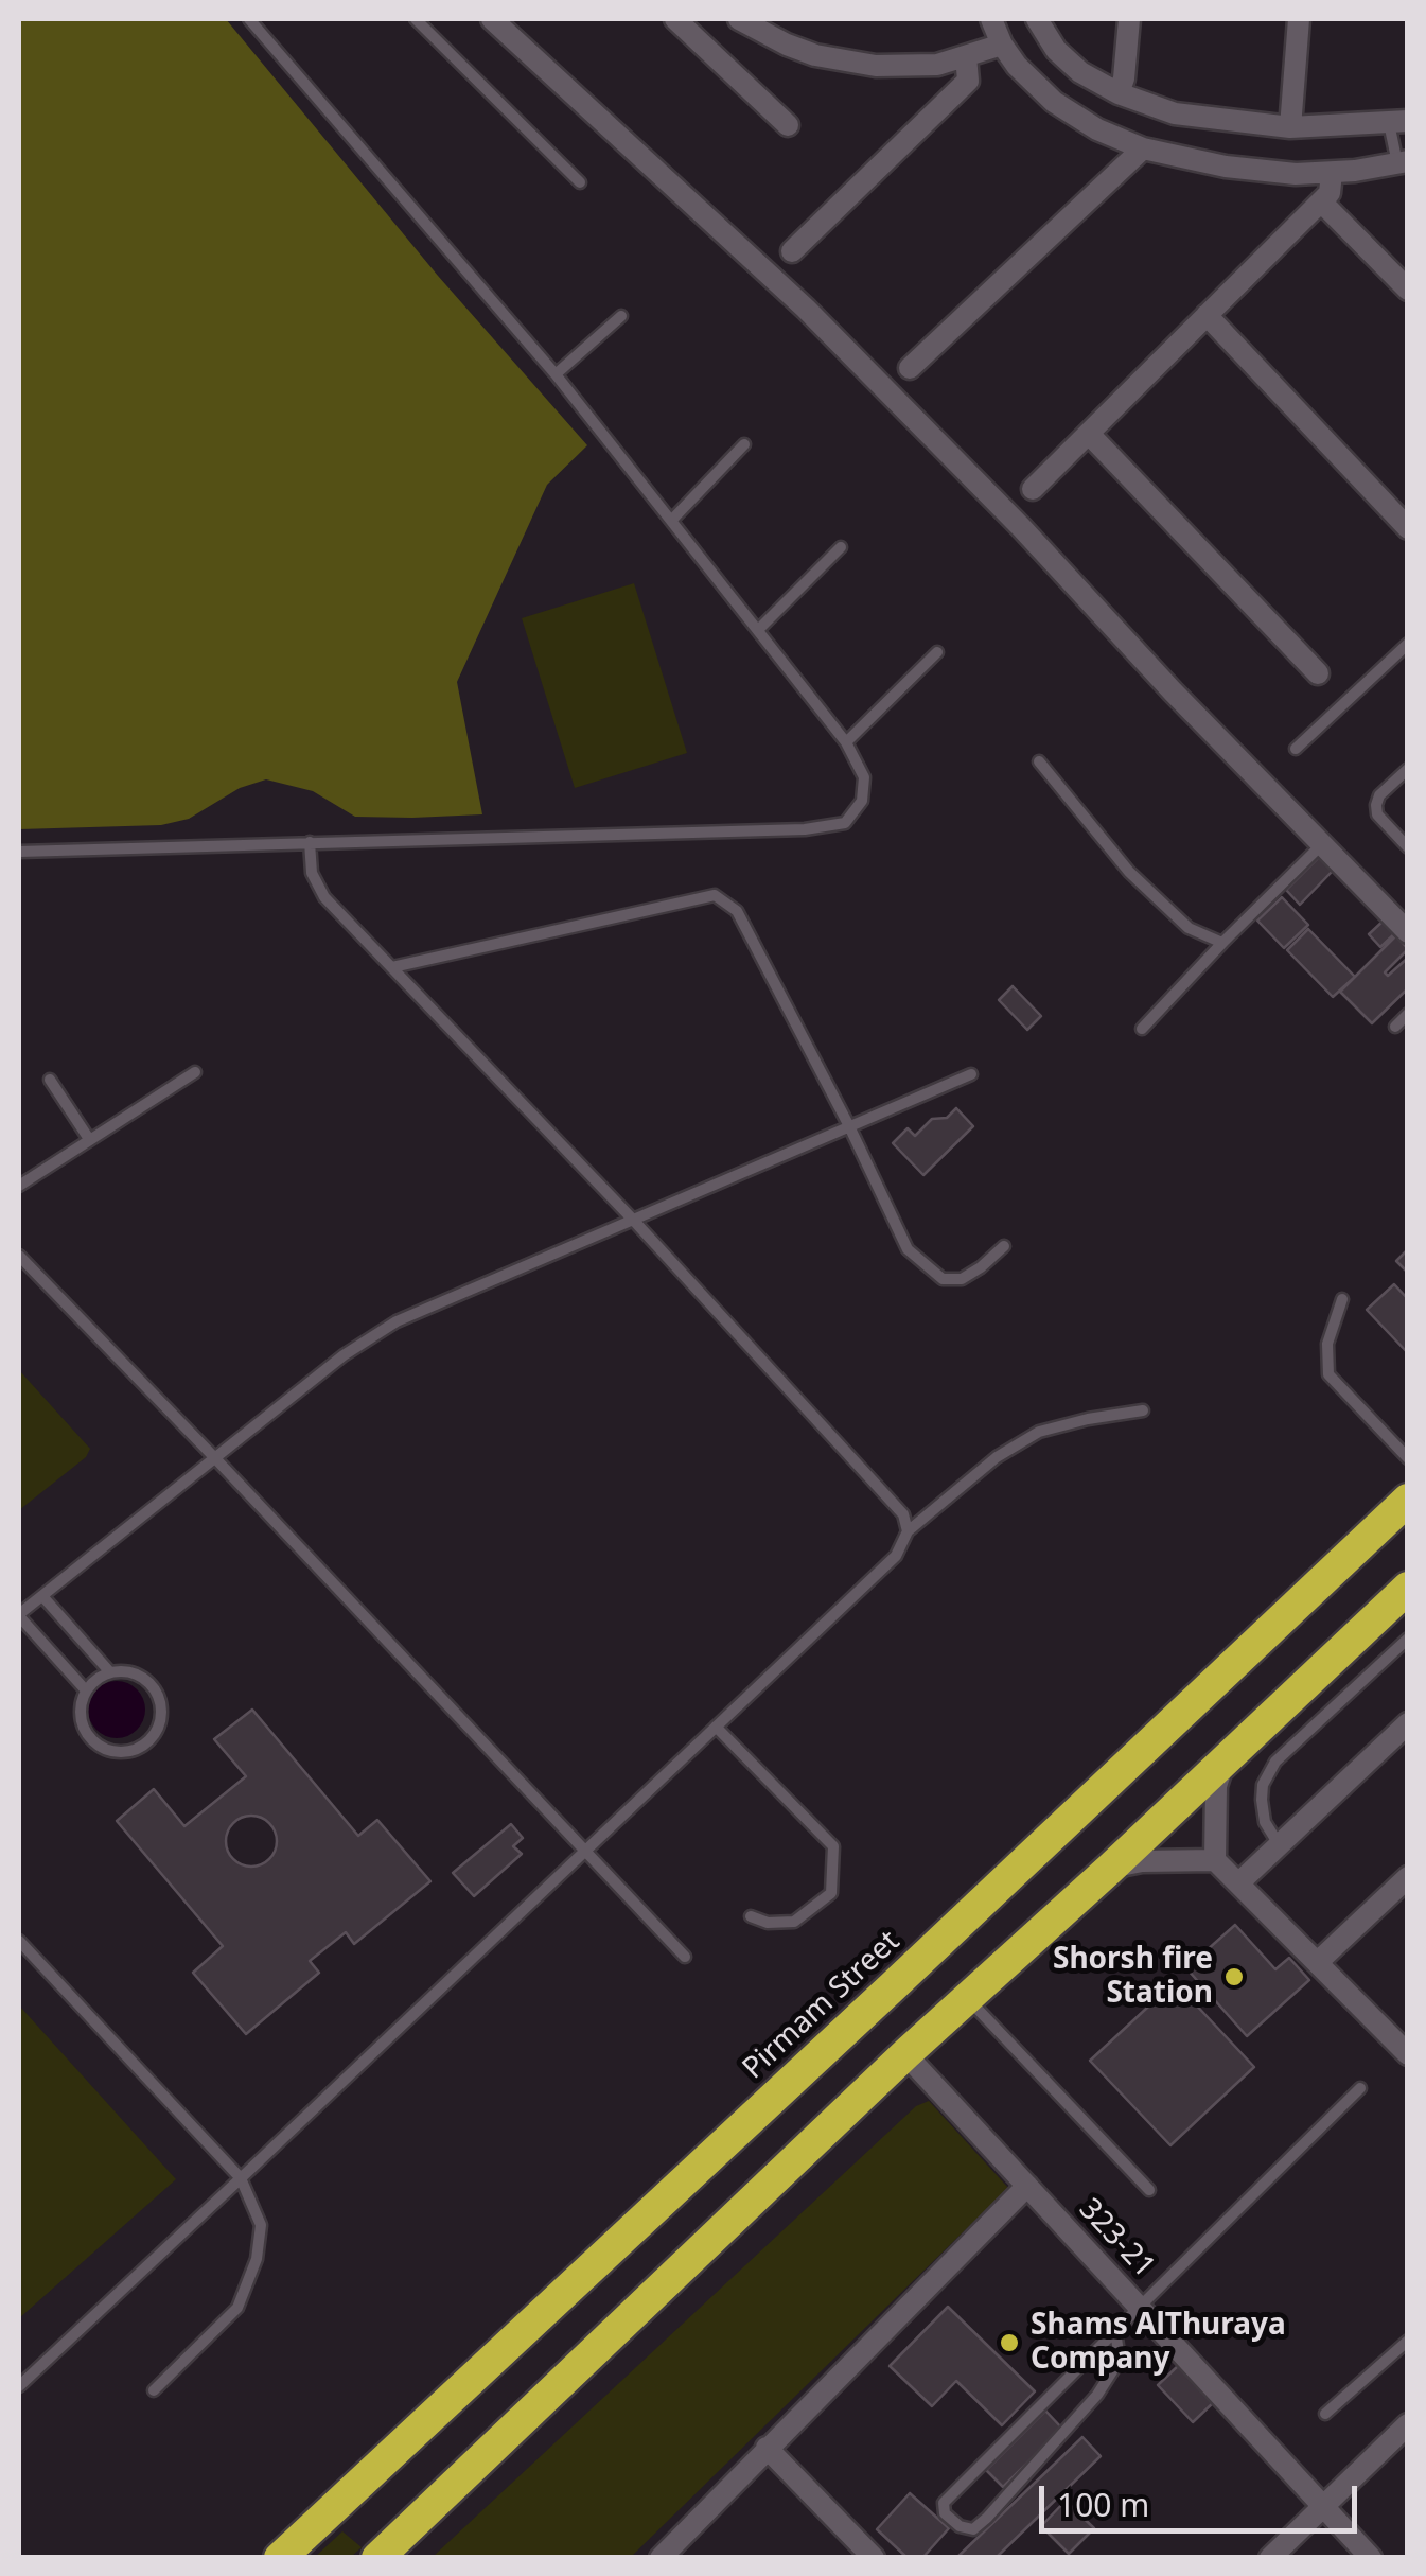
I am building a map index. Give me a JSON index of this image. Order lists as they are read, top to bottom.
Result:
{
  "streets": {
    "highway": ["Pirmam Street"],
    "street": ["323-21"]
  },
  "places": ["Shorsh fire Station", "Shams AlThuraya Company"],
  "scale_bar": "100 m"
}
